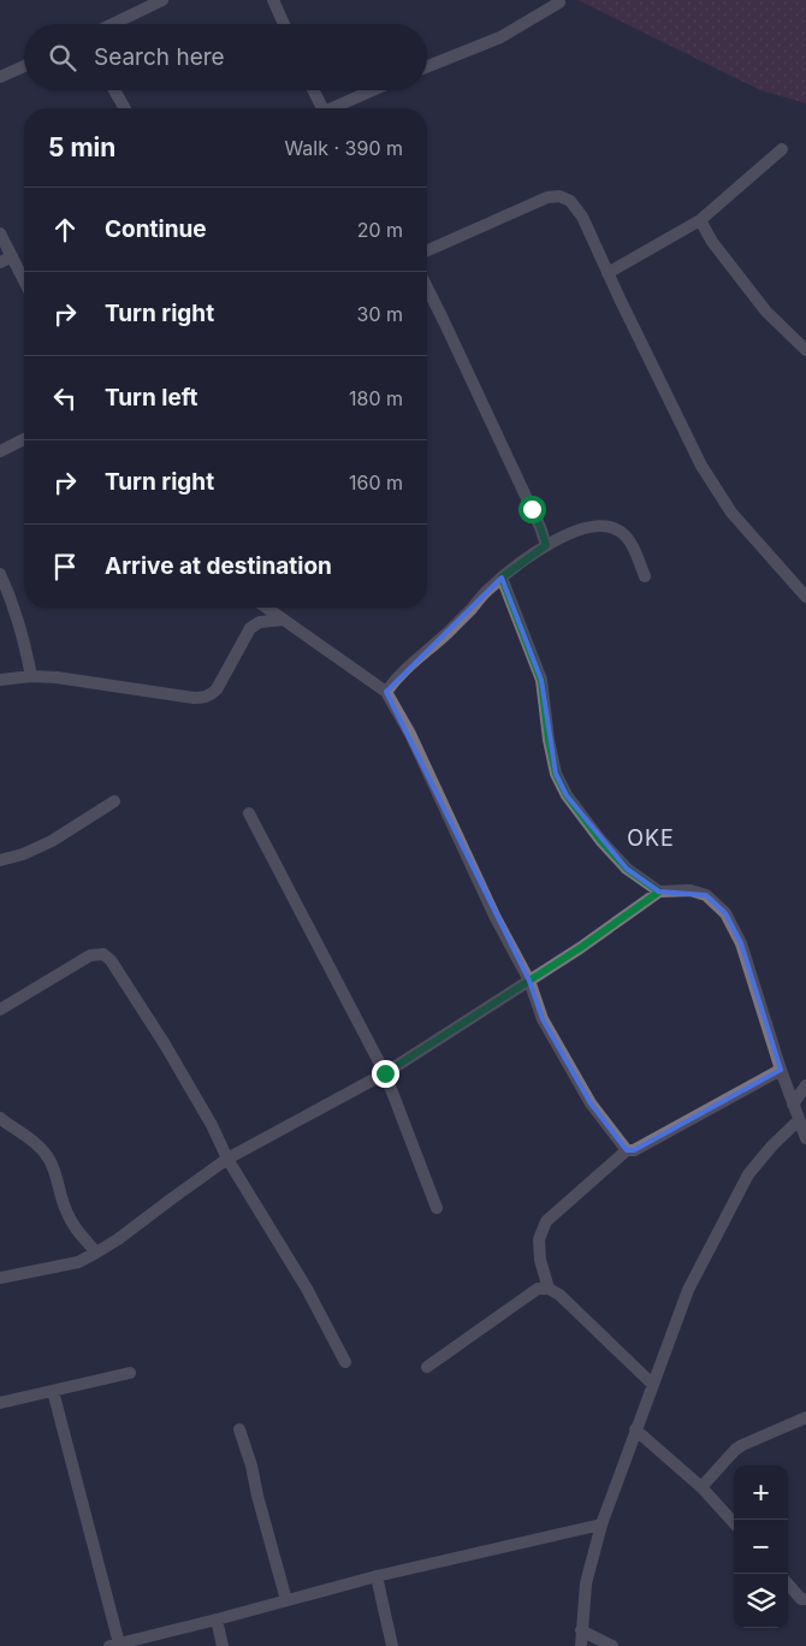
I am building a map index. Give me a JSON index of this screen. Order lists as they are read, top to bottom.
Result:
{
  "districts": ["OKE"],
  "page": {
    "search": "Search here",
    "heading": ["5 min", "Walk · 390 m"],
    "list": [
      ["Continue", "20 m"],
      ["Turn right", "30 m"],
      ["Turn left", "180 m"],
      ["Turn right", "160 m"],
      "Arrive at destination"
    ],
    "map_buttons": ["+", "−"]
  }
}
